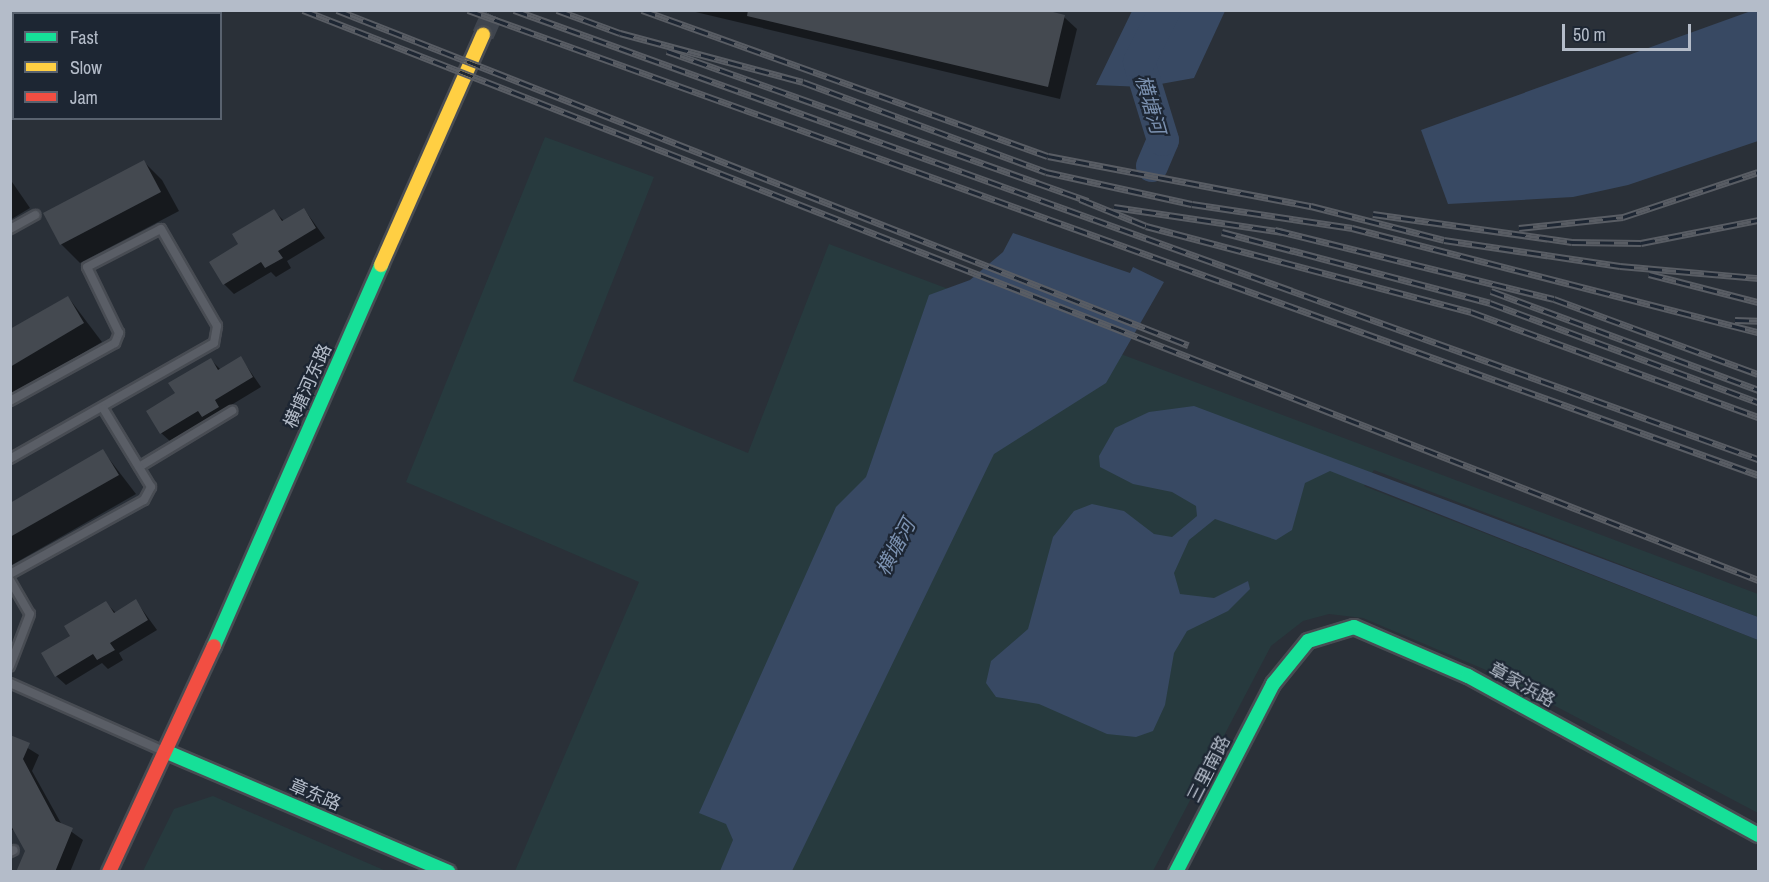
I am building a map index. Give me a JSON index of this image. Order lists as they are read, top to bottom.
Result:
{
  "streets": {
    "street": [
      "横塘河东路",
      "章家浜路",
      "三里南路",
      "章东路"
    ]
  },
  "crossings": [
    ["横塘河东路", "章东路"],
    ["章家浜路", "三里南路"]
  ],
  "water": ["横塘河"],
  "legend": ["Fast", "Slow", "Jam"],
  "scale_bar": "50 m"
}
